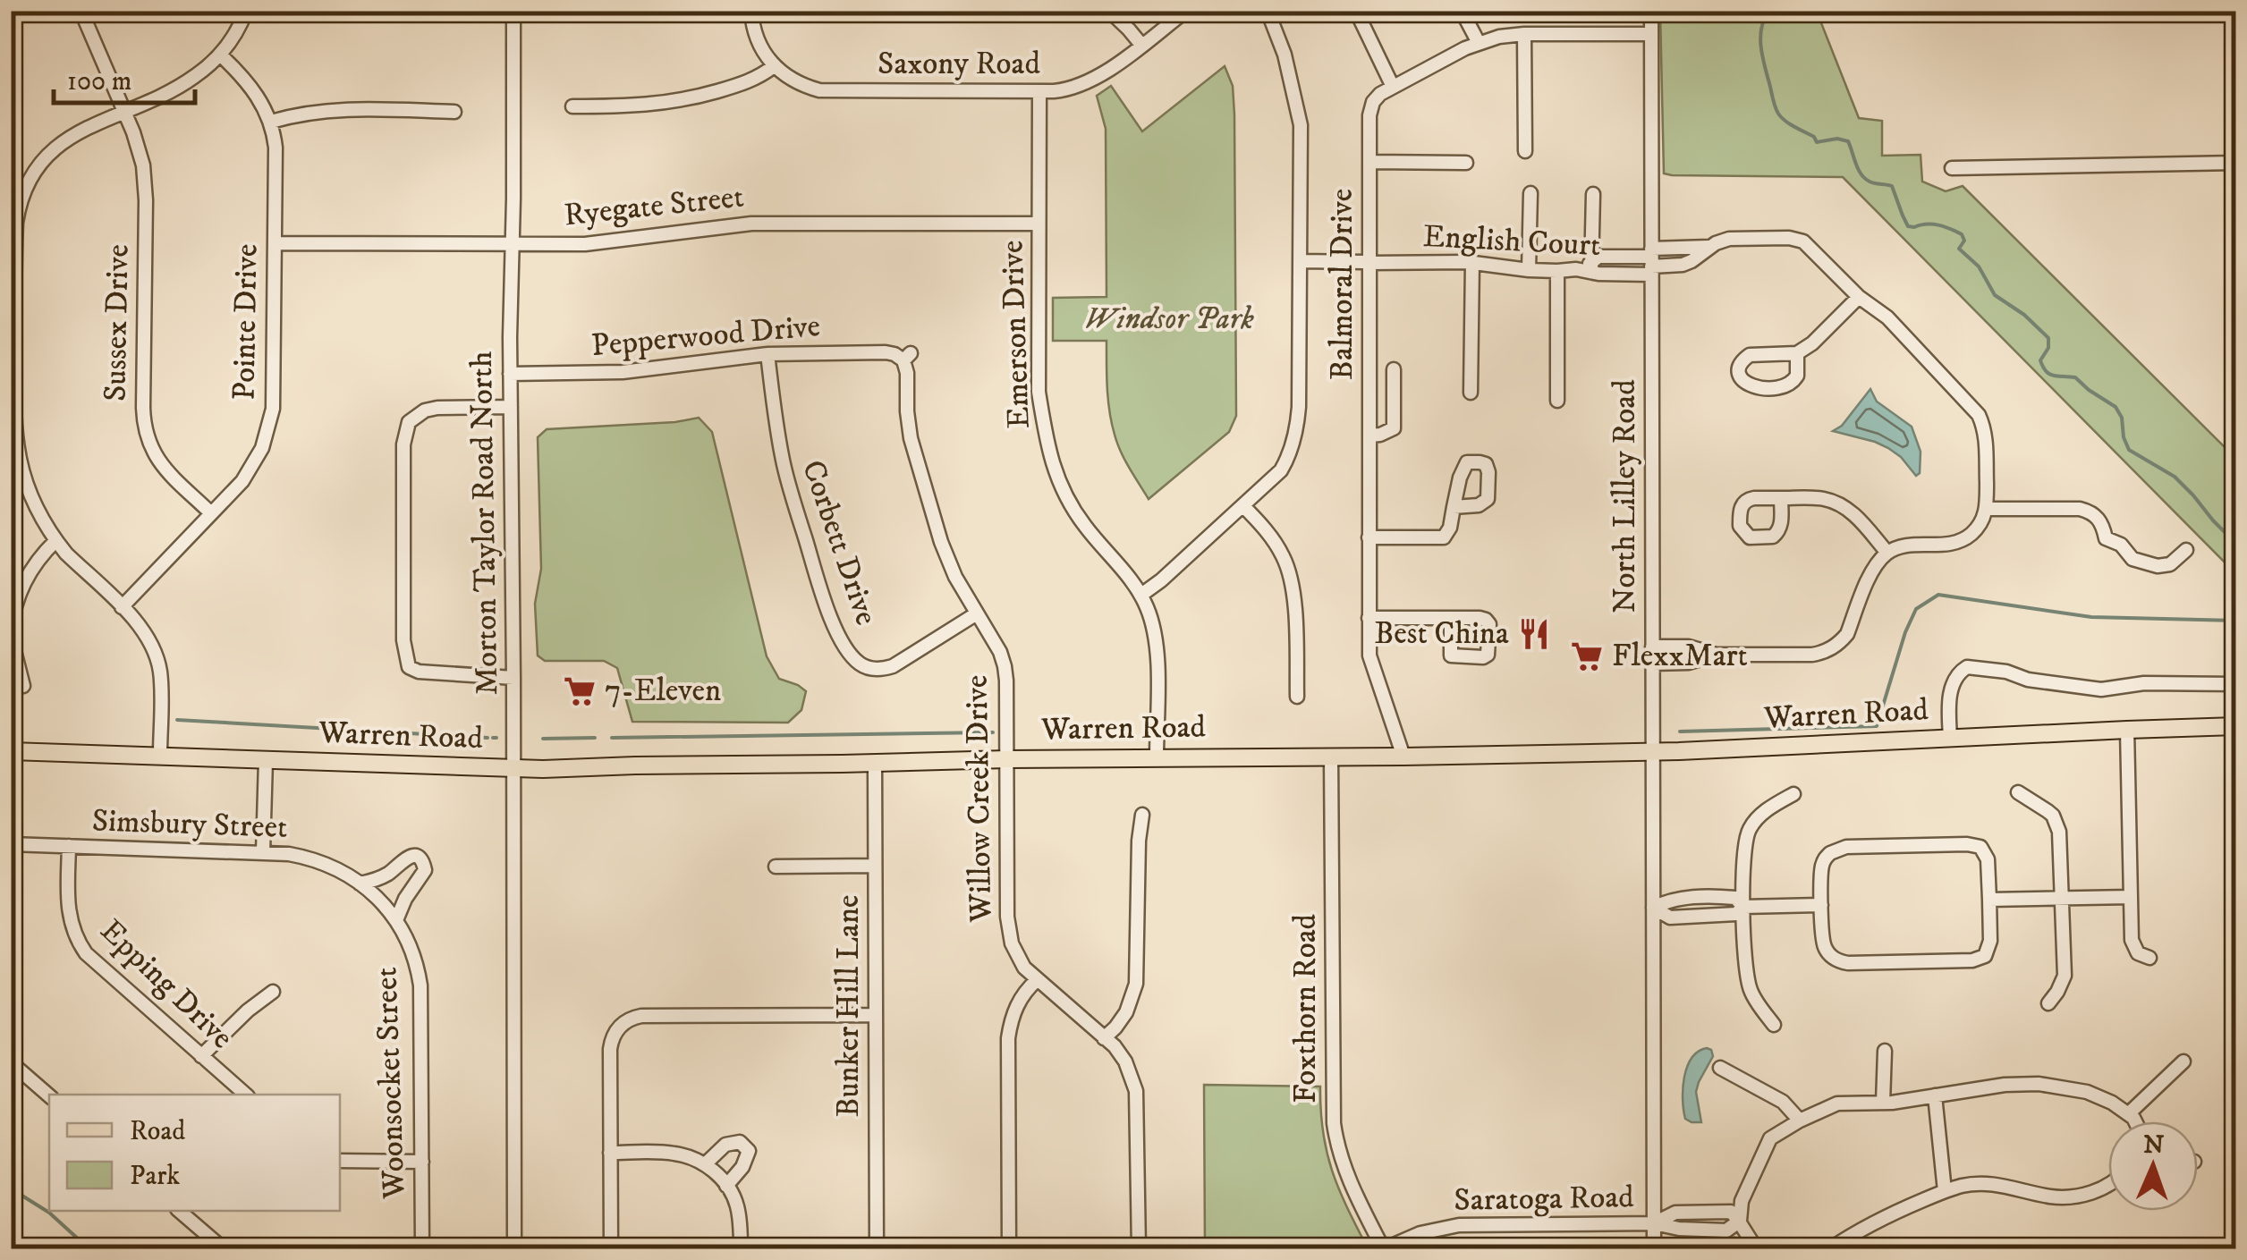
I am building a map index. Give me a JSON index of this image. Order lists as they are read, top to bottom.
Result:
{
  "streets": {
    "main road": ["Warren Road"],
    "street": [
      "Saxony Road",
      "Ryegate Street",
      "English Court",
      "Balmoral Drive",
      "Pointe Drive",
      "Sussex Drive",
      "Emerson Drive",
      "Pepperwood Drive",
      "North Lilley Road",
      "Morton Taylor Road North",
      "Corbett Drive",
      "Willow Creek Drive",
      "Simsbury Street",
      "Epping Drive",
      "Bunker Hill Lane",
      "Foxthorn Road",
      "Woonsocket Street",
      "Saratoga Road"
    ]
  },
  "crossings": [
    ["Saxony Road", "Emerson Drive"],
    ["Ryegate Street", "Pointe Drive"],
    ["Ryegate Street", "Emerson Drive"],
    ["Ryegate Street", "Morton Taylor Road North"],
    ["English Court", "Balmoral Drive"],
    ["English Court", "North Lilley Road"],
    ["Balmoral Drive", "North Lilley Road"],
    ["Balmoral Drive", "Warren Road"],
    ["Pointe Drive", "Sussex Drive"],
    ["Emerson Drive", "Warren Road"],
    ["Pepperwood Drive", "Morton Taylor Road North"],
    ["Pepperwood Drive", "Corbett Drive"],
    ["Pepperwood Drive", "Willow Creek Drive"],
    ["North Lilley Road", "Warren Road"],
    ["North Lilley Road", "Saratoga Road"],
    ["Morton Taylor Road North", "Warren Road"],
    ["Corbett Drive", "Willow Creek Drive"],
    ["Warren Road", "Willow Creek Drive"],
    ["Warren Road", "Bunker Hill Lane"],
    ["Warren Road", "Foxthorn Road"],
    ["Simsbury Street", "Epping Drive"],
    ["Simsbury Street", "Woonsocket Street"],
    ["Foxthorn Road", "Saratoga Road"]
  ],
  "parks": ["Windsor Park"],
  "places": {
    "restaurant": ["Best China"],
    "supermarket": ["FlexxMart", "7-Eleven"]
  },
  "legend": ["Road", "Park"],
  "scale_bar": "100 m",
  "north": "top"
}
